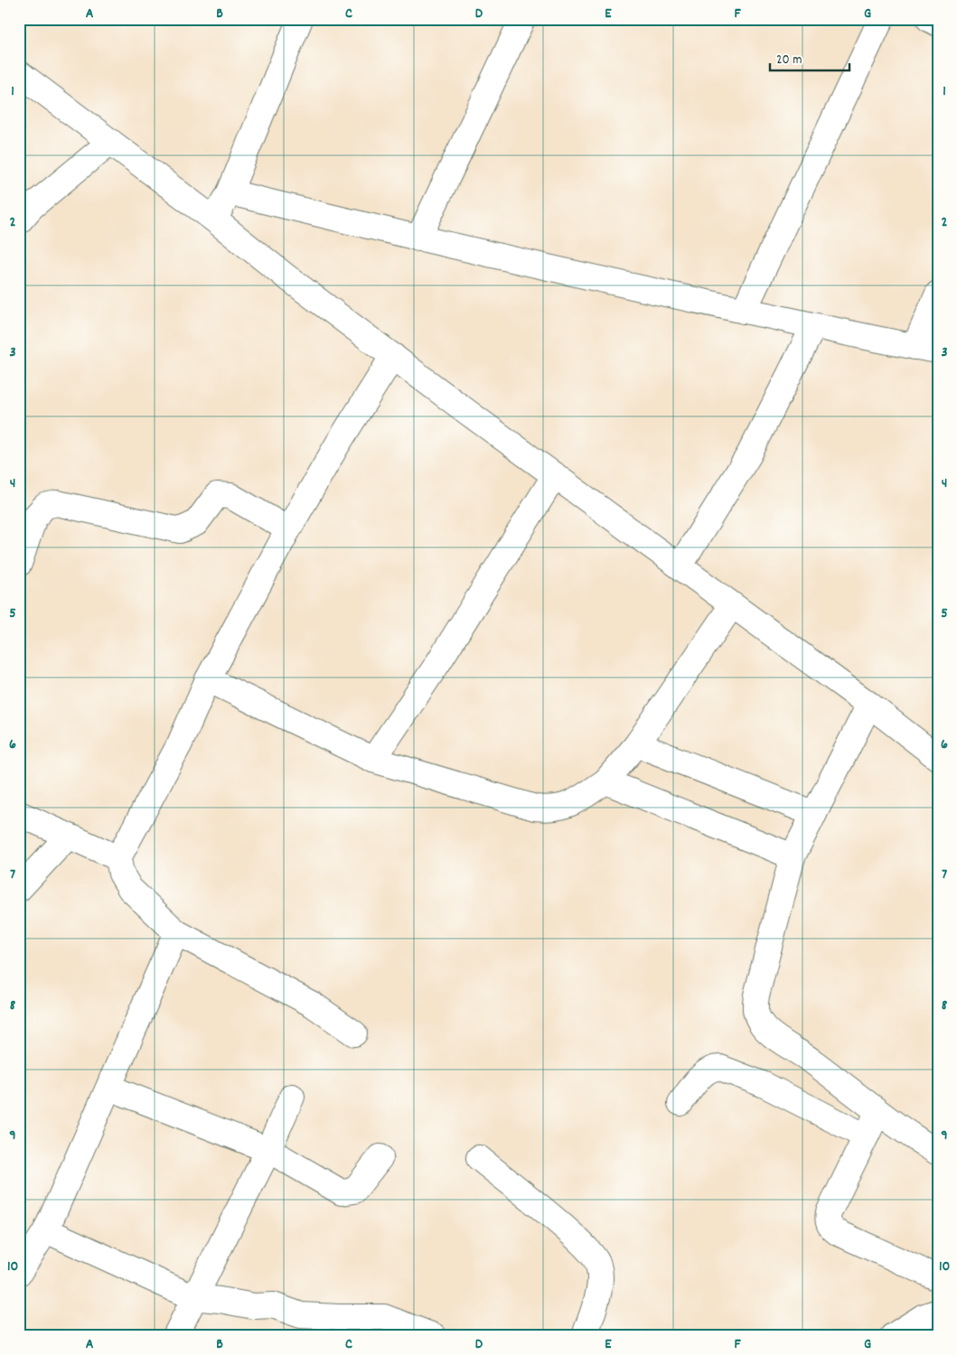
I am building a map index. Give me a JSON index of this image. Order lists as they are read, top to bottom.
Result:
{
  "scale_bar": "20 m",
  "grid": {
    "columns": [
      "A",
      "B",
      "C",
      "D",
      "E",
      "F",
      "G"
    ],
    "rows": [
      "1",
      "2",
      "3",
      "4",
      "5",
      "6",
      "7",
      "8",
      "9",
      "10"
    ]
  }
}
